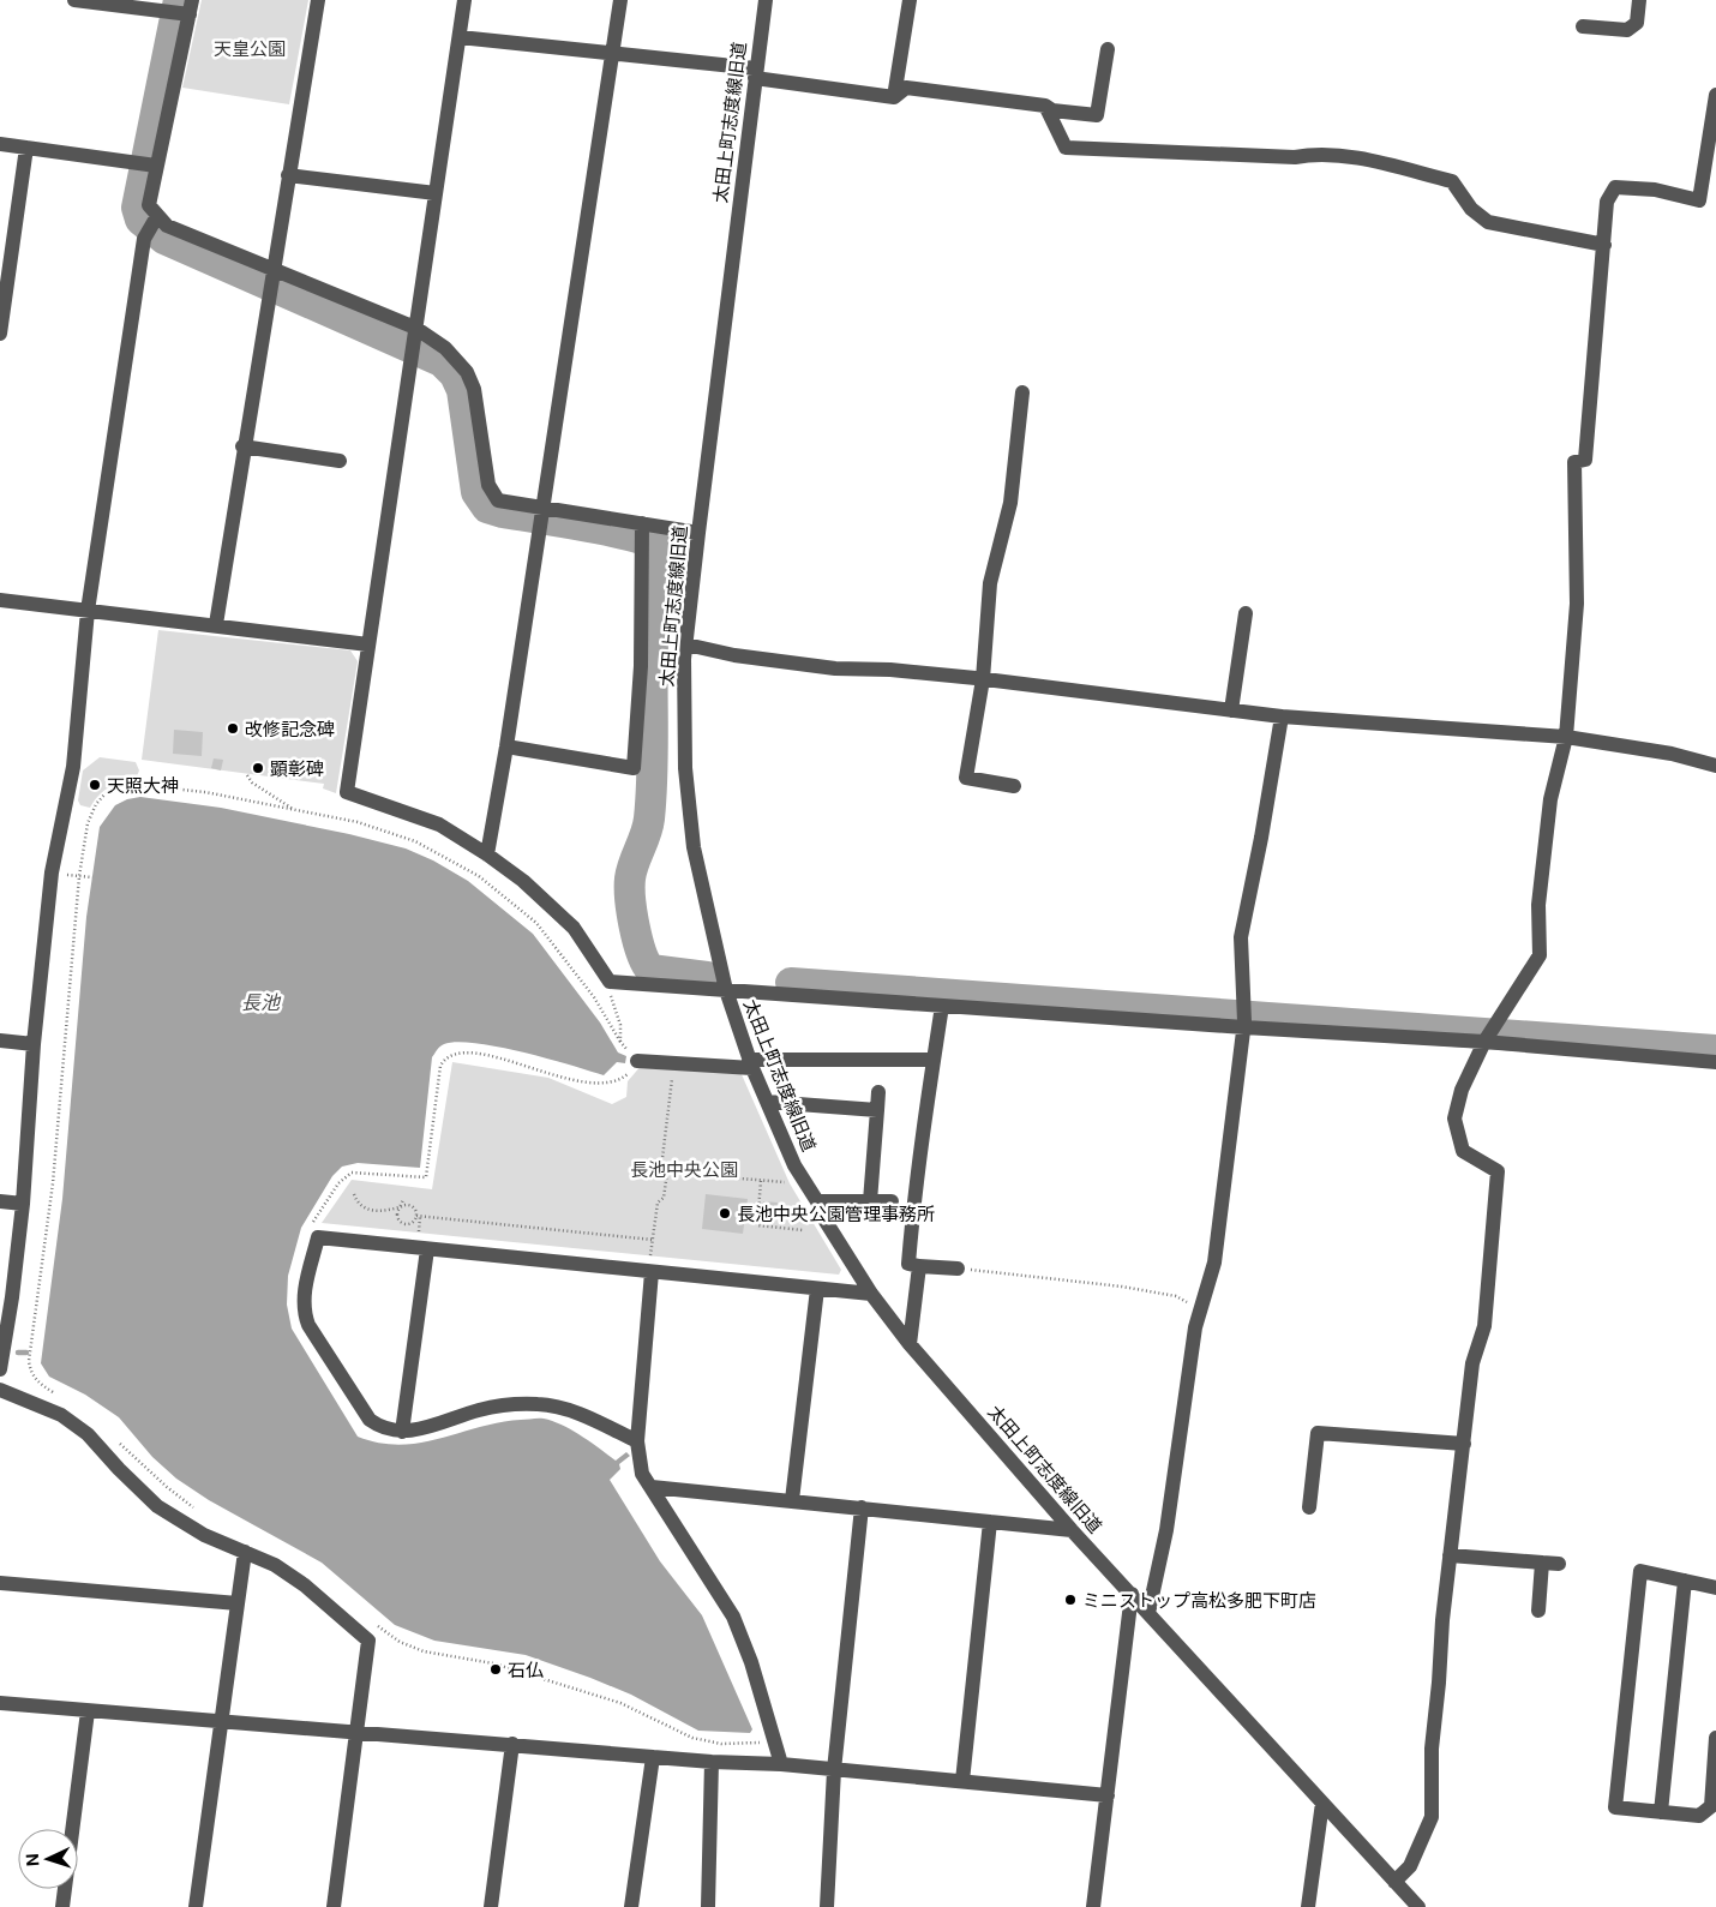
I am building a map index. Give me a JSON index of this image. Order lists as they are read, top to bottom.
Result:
{
  "streets": {
    "street": ["太田上町志度線旧道"]
  },
  "water": ["長池"],
  "parks": ["天皇公園", "長池中央公園"],
  "places": [
    "改修記念碑",
    "顕彰碑",
    "天照大神",
    "長池中央公園管理事務所",
    "ミニストップ高松多肥下町店",
    "石仏"
  ],
  "north": "left"
}
